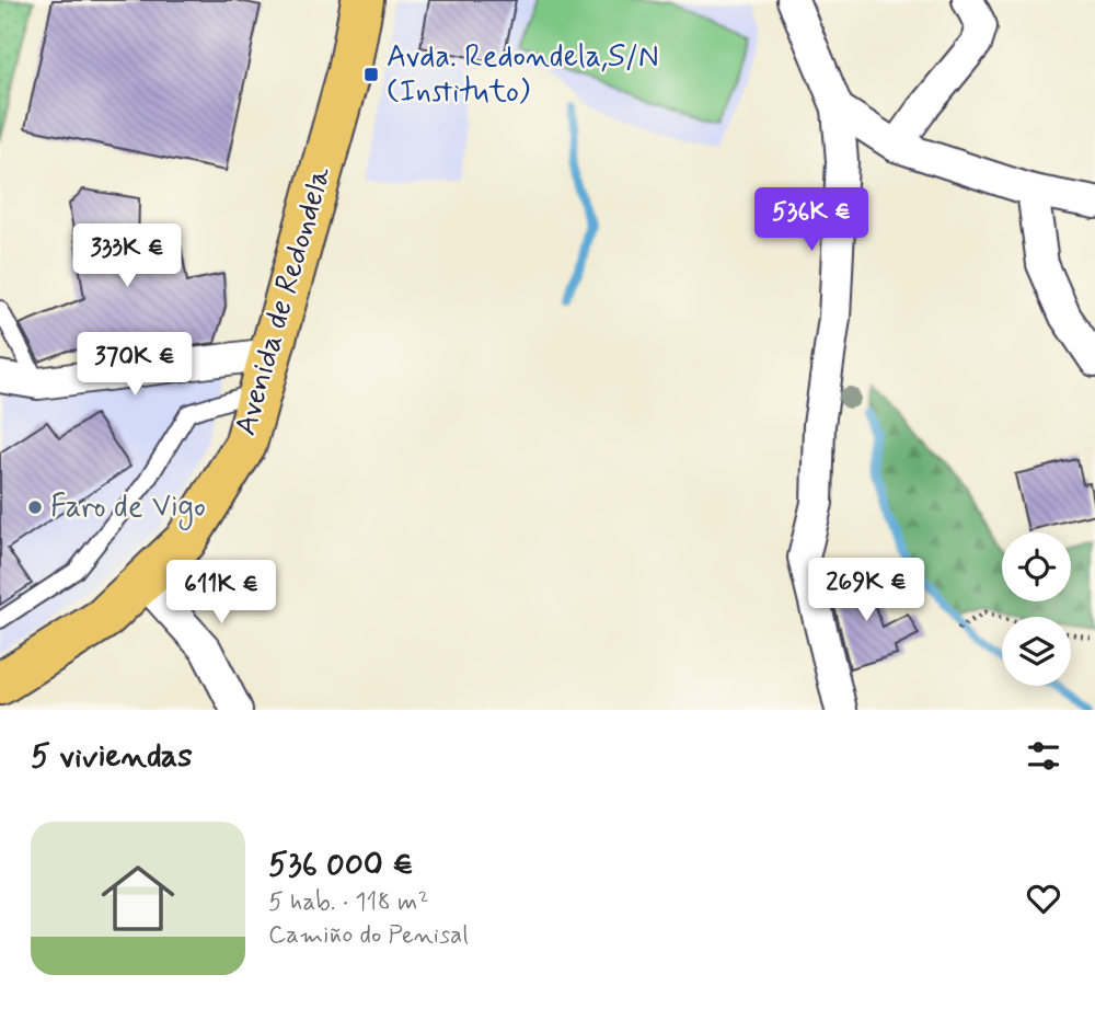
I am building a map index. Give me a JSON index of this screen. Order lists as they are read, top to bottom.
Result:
{
  "streets": {
    "highway": ["Avenida de Redondela"]
  },
  "places": {
    "transit": ["Avda. Redondela,S/N (Instituto)"],
    "other": ["Faro de Vigo"]
  },
  "page": {
    "price": [
      "536K €",
      "333K €",
      "370K €",
      "269K €",
      "611K €"
    ],
    "heading": "5 viviendas",
    "list": [
      {
        "name": "536 000 €",
        "note": "5 hab. · 118 m² · Camiño do Penisal"
      }
    ]
  }
}
